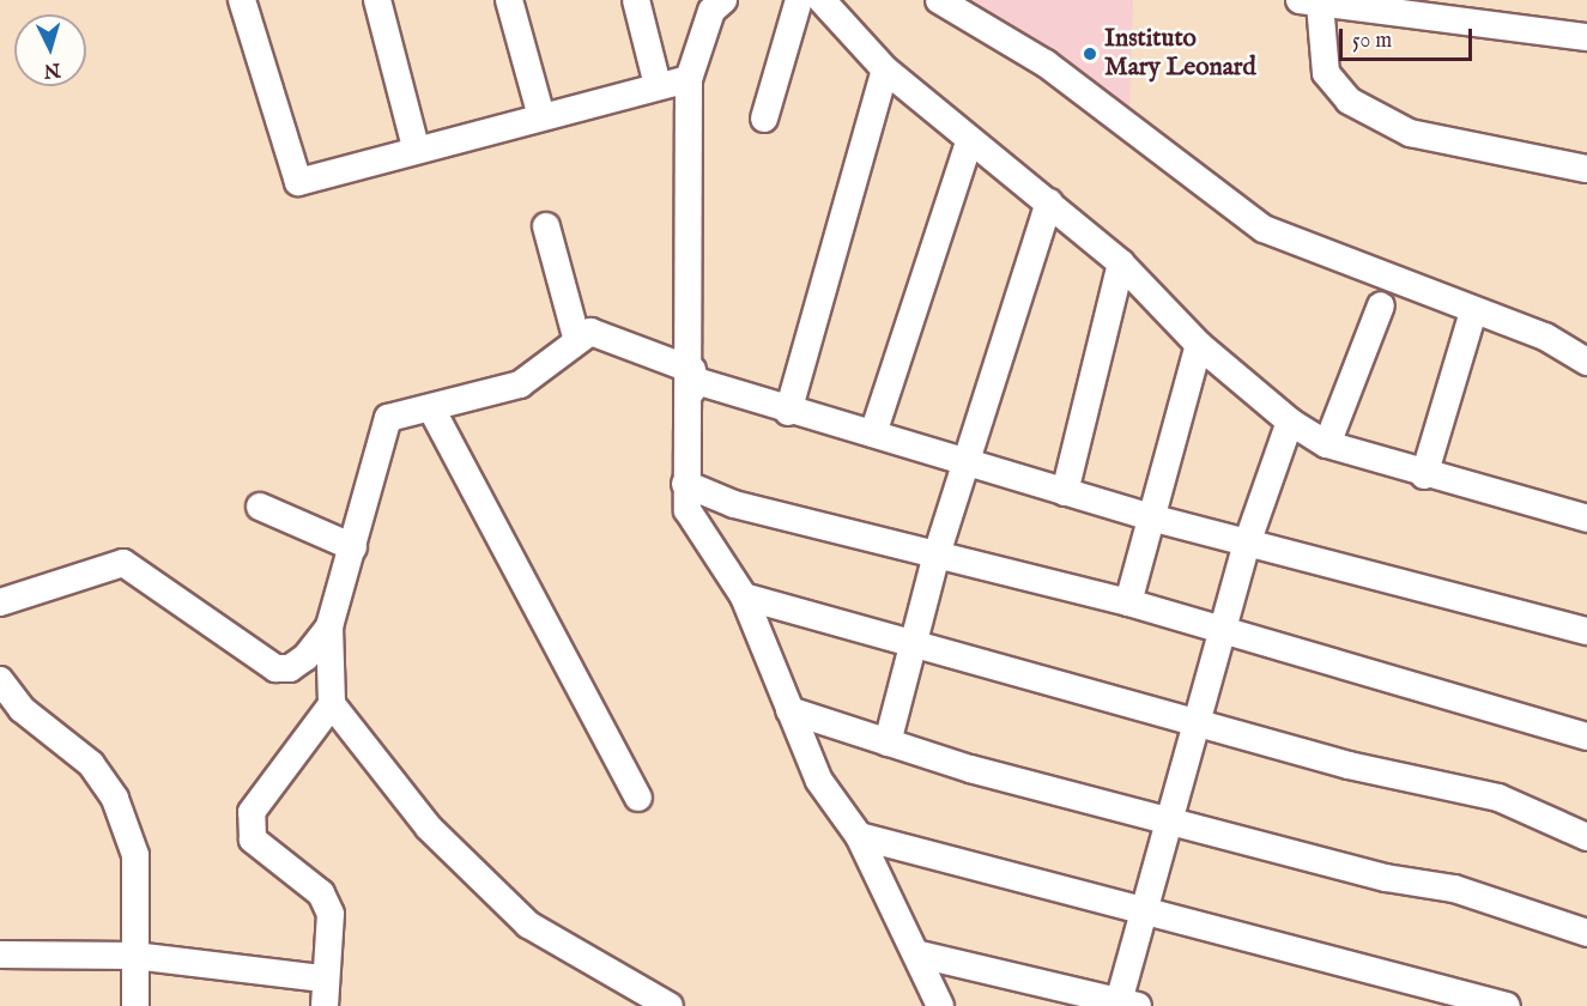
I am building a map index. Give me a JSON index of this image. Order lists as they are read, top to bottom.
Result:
{
  "places": ["Instituto Mary Leonard"],
  "scale_bar": "50 m",
  "north": "bottom"
}
